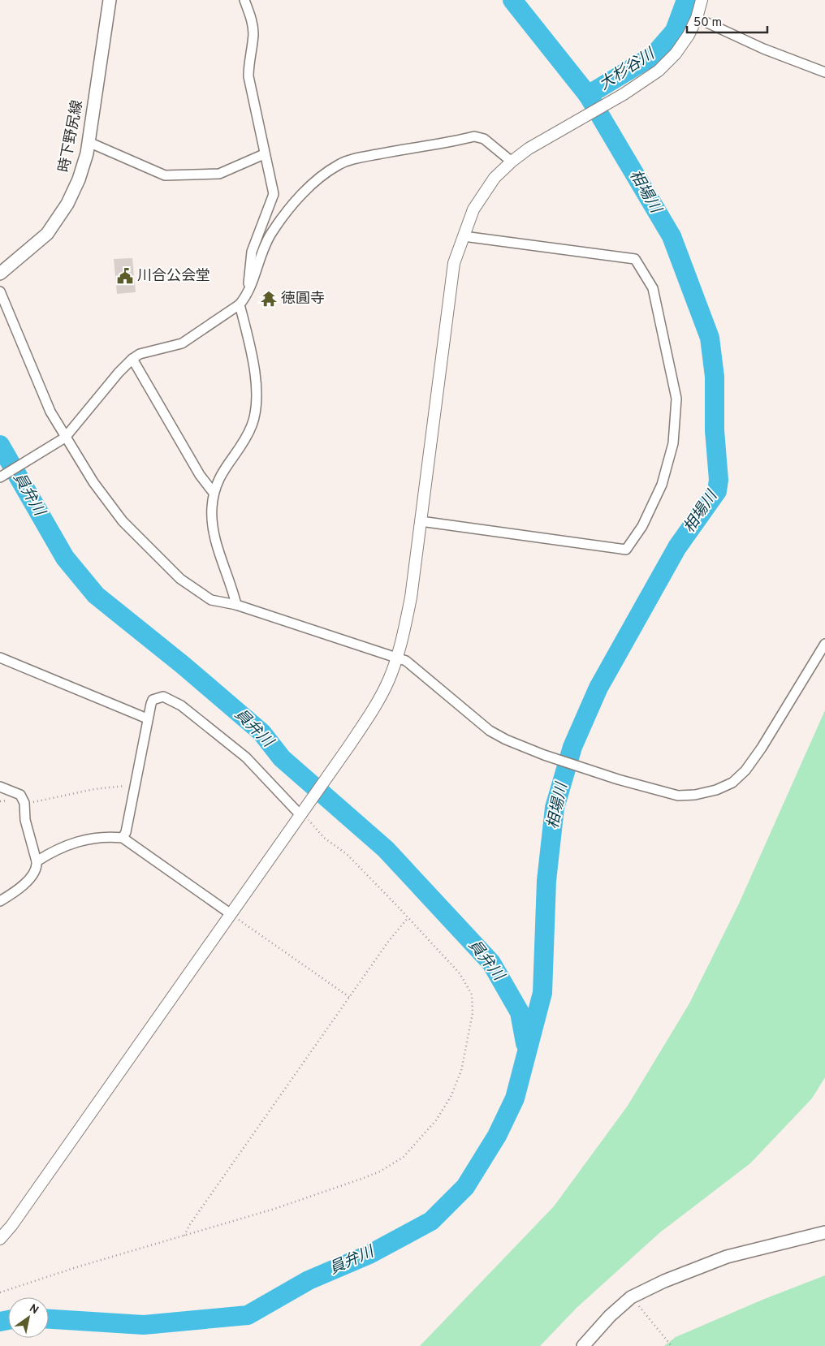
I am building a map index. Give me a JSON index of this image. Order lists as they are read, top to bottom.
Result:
{
  "streets": {
    "main road": ["時下野尻線"]
  },
  "water": ["大杉谷川", "相場川", "員弁川"],
  "places": {
    "public building": ["川合公会堂"],
    "temple": ["徳圓寺"]
  },
  "scale_bar": "50 m",
  "north": "top right"
}
